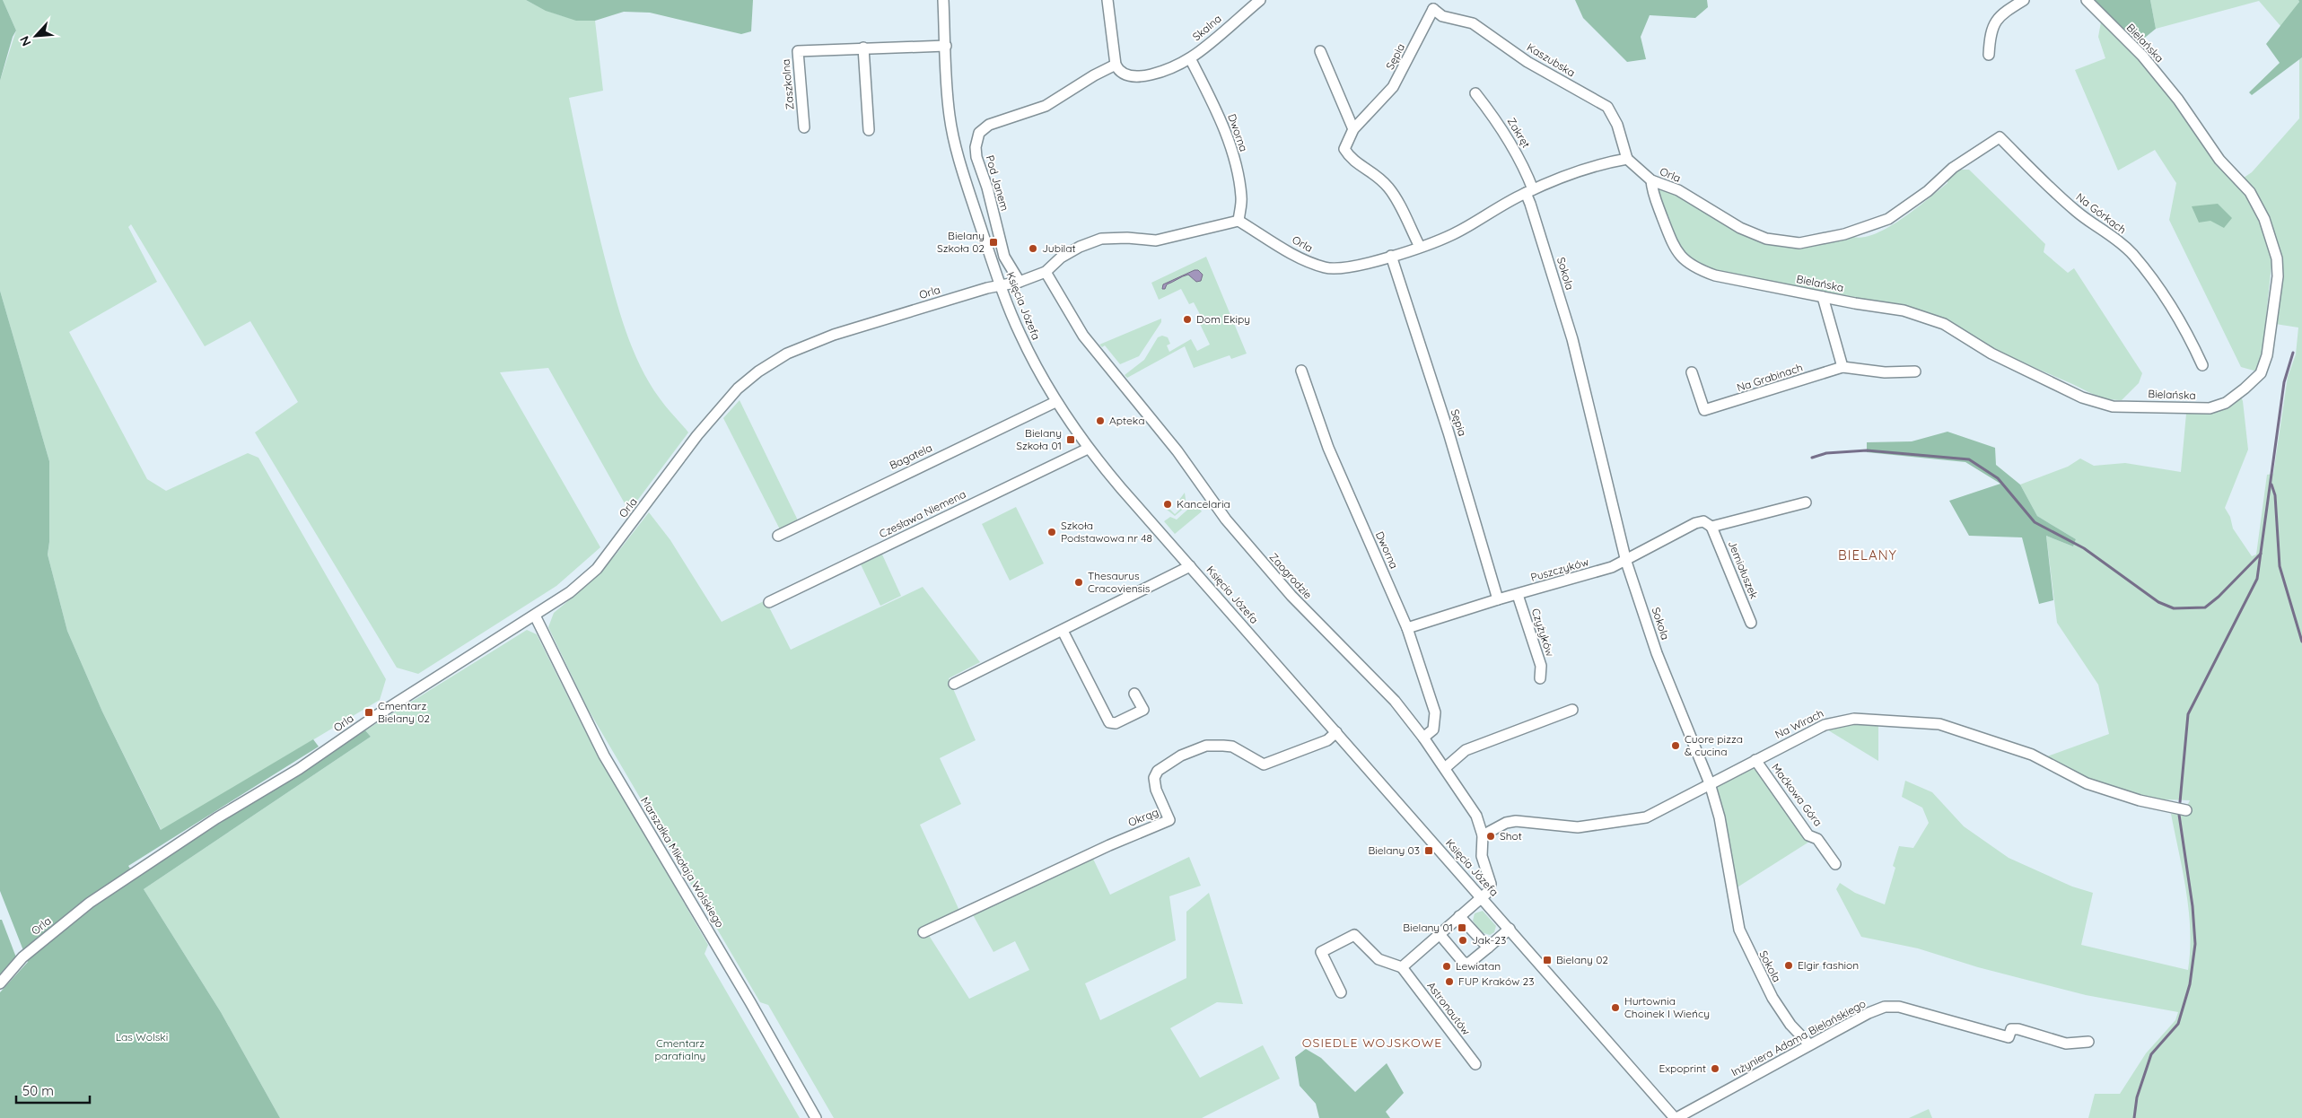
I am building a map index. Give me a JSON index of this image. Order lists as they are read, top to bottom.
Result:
{
  "streets": {
    "street": [
      "Skalna",
      "Bielańska",
      "Sępia",
      "Kaszubska",
      "Zaszkolna",
      "Dworna",
      "Zakręt",
      "Orla",
      "Pod Janem",
      "Na Górkach",
      "Sokola",
      "Księcia Józefa",
      "Na Grabinach",
      "Bagatela",
      "Czesława Niemena",
      "Puszczyków",
      "Jemiołuszek",
      "Zaogrodzie",
      "Czyżyków",
      "Na Wirach",
      "Maćkowa Góra",
      "Okrąg",
      "Marszałka Mikołaja Wolskiego",
      "Astronautów",
      "Inżyniera Adama Bielańskiego"
    ]
  },
  "crossings": [
    ["Skalna", "Dworna"],
    ["Bielańska", "Orla"],
    ["Sępia", "Kaszubska"],
    ["Sępia", "Orla"],
    ["Sępia", "Puszczyków"],
    ["Kaszubska", "Orla"],
    ["Zaszkolna", "Księcia Józefa"],
    ["Dworna", "Orla"],
    ["Dworna", "Puszczyków"],
    ["Dworna", "Zaogrodzie"],
    ["Zakręt", "Orla"],
    ["Zakręt", "Sokola"],
    ["Orla", "Pod Janem"],
    ["Orla", "Na Górkach"],
    ["Orla", "Sokola"],
    ["Orla", "Księcia Józefa"],
    ["Orla", "Zaogrodzie"],
    ["Orla", "Marszałka Mikołaja Wolskiego"],
    ["Sokola", "Puszczyków"],
    ["Sokola", "Na Wirach"],
    ["Sokola", "Inżyniera Adama Bielańskiego"],
    ["Księcia Józefa", "Bagatela"],
    ["Księcia Józefa", "Czesława Niemena"],
    ["Księcia Józefa", "Zaogrodzie"],
    ["Księcia Józefa", "Okrąg"],
    ["Księcia Józefa", "Inżyniera Adama Bielańskiego"],
    ["Puszczyków", "Jemiołuszek"],
    ["Puszczyków", "Czyżyków"],
    ["Zaogrodzie", "Na Wirach"],
    ["Na Wirach", "Maćkowa Góra"]
  ],
  "districts": ["BIELANY", "OSIEDLE WOJSKOWE"],
  "parks": ["Las Wolski", "Cmentarz parafialny"],
  "places": {
    "transit": [
      "Bielany Szkoła 02",
      "Bielany Szkoła 01",
      "Cmentarz Bielany 02",
      "Bielany 03",
      "Bielany 01",
      "Bielany 02"
    ],
    "other": [
      "Jubilat",
      "Dom Ekipy",
      "Apteka",
      "Kancelaria",
      "Szkoła Podstawowa nr 48",
      "Thesaurus Cracoviensis",
      "Cuore pizza & cucina",
      "Shot",
      "Jak-23",
      "Elgir fashion",
      "Lewiatan",
      "FUP Kraków 23",
      "Hurtownia Choinek I Wieńcy",
      "Expoprint"
    ]
  },
  "scale_bar": "50 m",
  "north": "bottom left"
}
